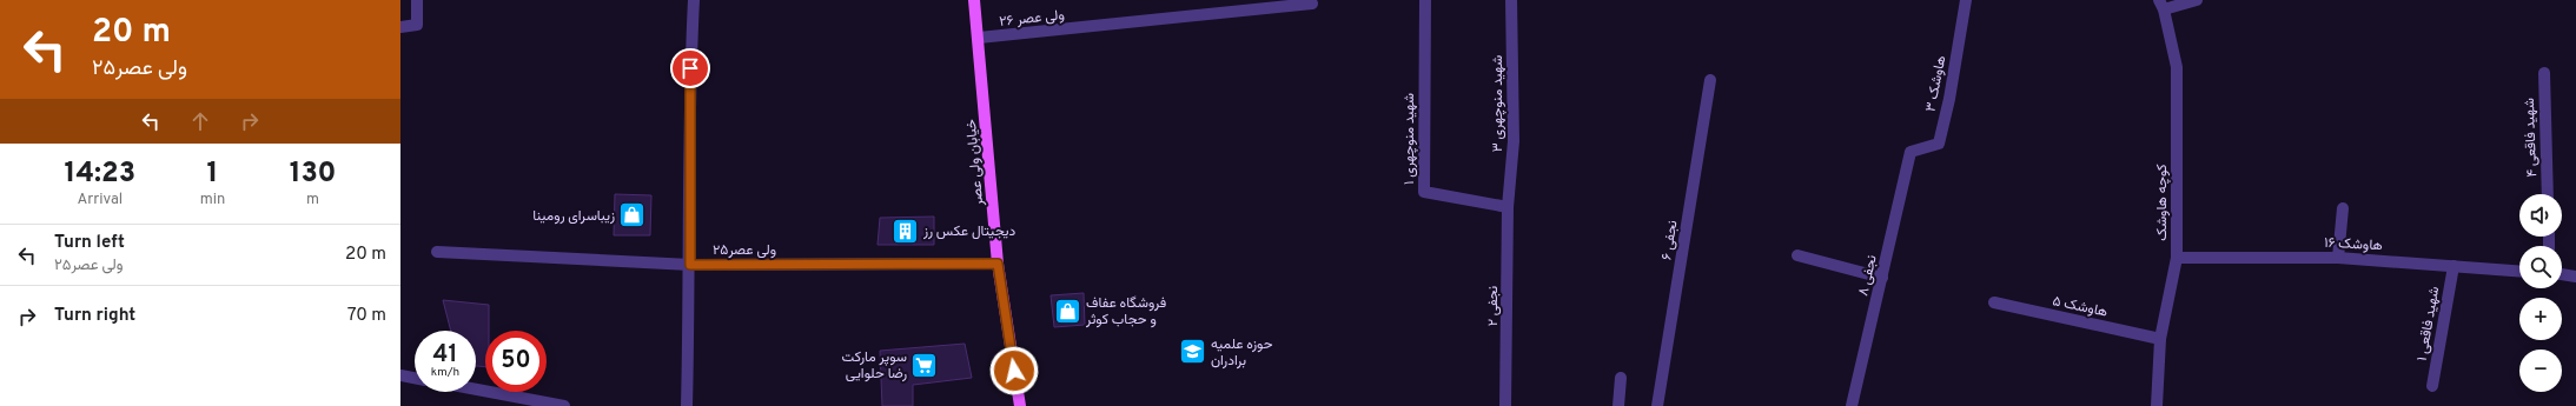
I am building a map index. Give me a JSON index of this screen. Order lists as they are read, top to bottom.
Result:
{
  "streets": {
    "main road": ["خیابان ولی عصر"],
    "street": [
      "ولی عصر ۲۶",
      "هاوشک ۳",
      "شهید منوچهری ۳",
      "شهید فاقعی ۴",
      "شهید منوچهری ۱",
      "کوچه هاوشک",
      "نجفی ۶",
      "هاوشک ۱۶",
      "ولی عصر۲۵",
      "نجفی ۸",
      "نجفی ۲",
      "هاوشک ۵",
      "شهید فاقعی ۱"
    ]
  },
  "crossings": [
    ["ولی عصر ۲۶", "خیابان ولی عصر"],
    ["هاوشک ۳", "نجفی ۸"],
    ["شهید منوچهری ۳", "شهید منوچهری ۱"],
    ["شهید منوچهری ۳", "نجفی ۲"],
    ["شهید منوچهری ۱", "نجفی ۲"],
    ["خیابان ولی عصر", "ولی عصر۲۵"],
    ["کوچه هاوشک", "هاوشک ۱۶"],
    ["کوچه هاوشک", "هاوشک ۵"],
    ["هاوشک ۱۶", "شهید فاقعی ۱"]
  ],
  "places": {
    "shop": ["زیباسرای رومینا", "فروشگاه عفاف و حجاب کوثر"],
    "building": ["دیجیتال عکس رز"],
    "school or university": ["حوزه علمیه برادران"],
    "supermarket": ["سوپر مارکت رضا حلوایی"]
  },
  "page": {
    "turn": ["20 m", "ولی عصر۲۵"],
    "eta": [
      "14:23",
      "Arrival",
      "1",
      "min",
      "130",
      "m"
    ],
    "map_buttons": ["+", "−"],
    "list": [
      {
        "name": "Turn left",
        "note": "ولی عصر۲۵",
        "value": "20 m"
      },
      {
        "name": "Turn right",
        "value": "70 m"
      }
    ],
    "speed": "41 km/h",
    "limit": "50"
  }
}
